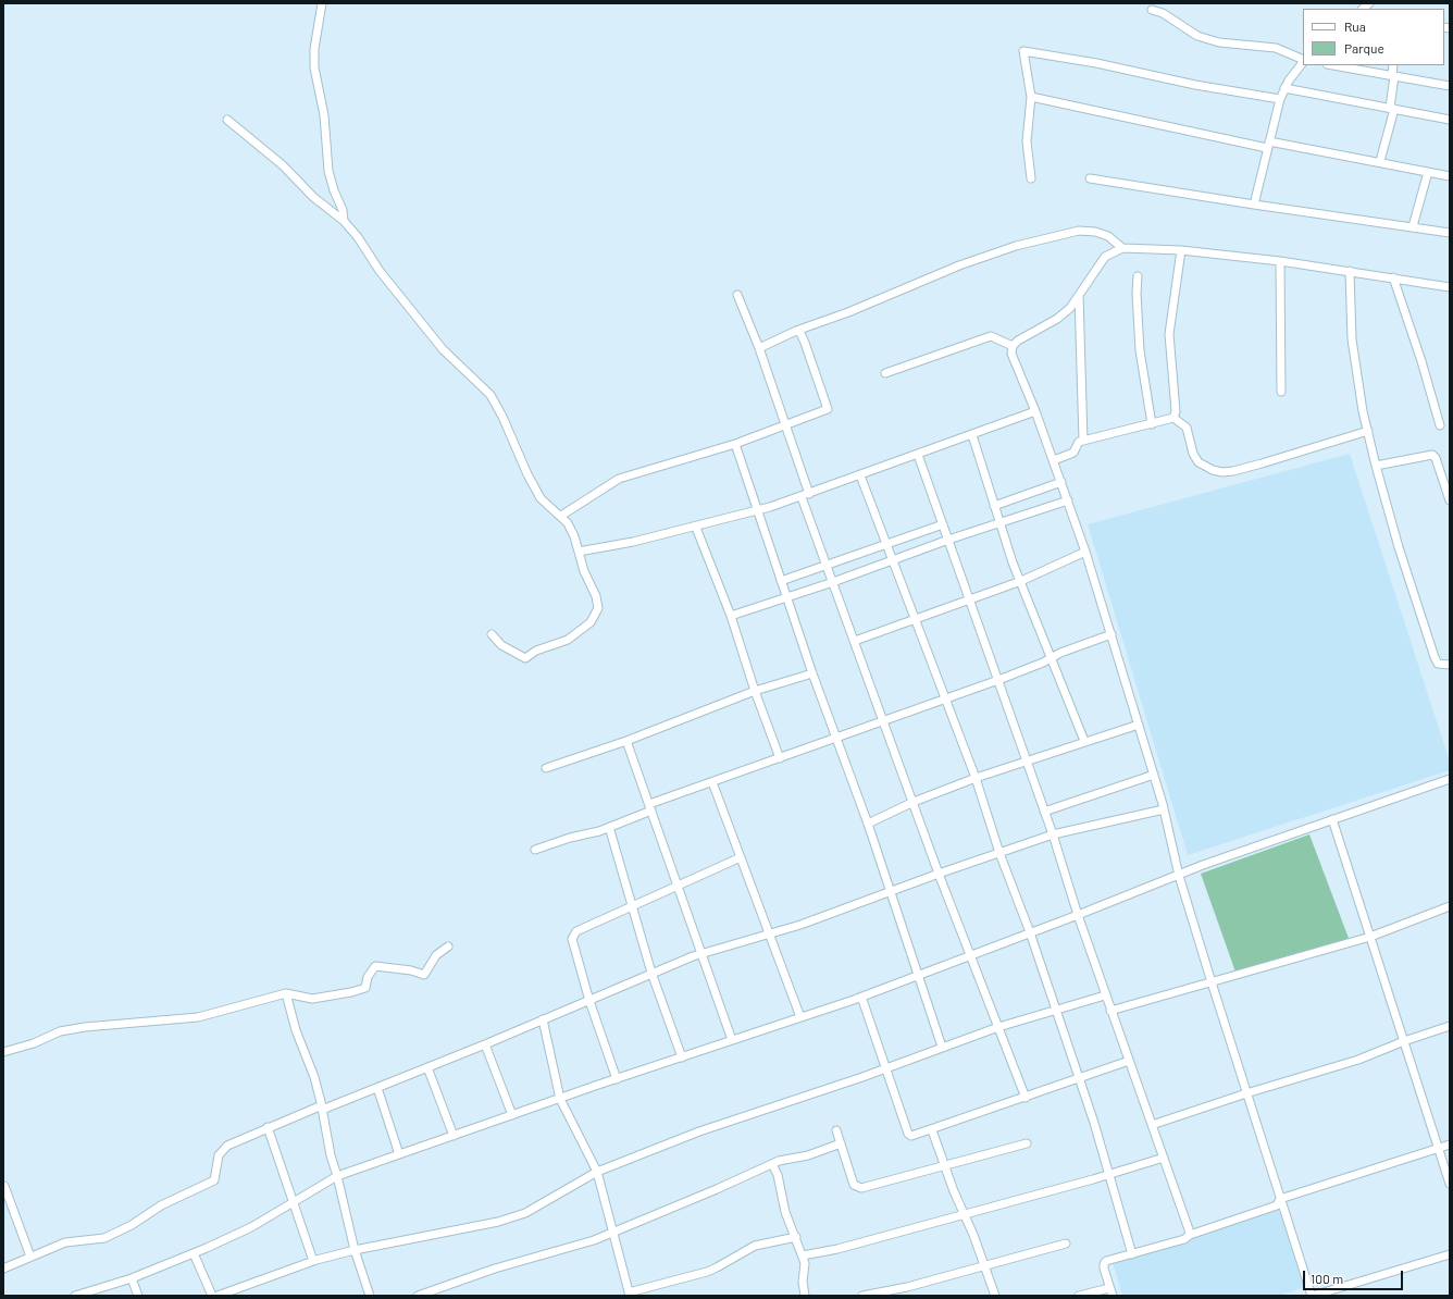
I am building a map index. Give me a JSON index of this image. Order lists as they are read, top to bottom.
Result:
{
  "legend": ["Rua", "Parque"],
  "scale_bar": "100 m"
}
